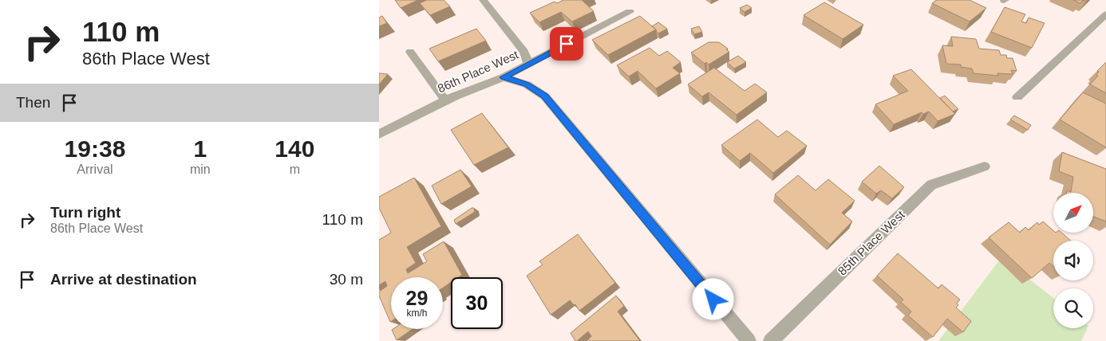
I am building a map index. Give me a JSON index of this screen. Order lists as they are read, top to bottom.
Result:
{
  "streets": {
    "street": ["86th Place West", "85th Place West"]
  },
  "north": "top right",
  "page": {
    "turn": ["110 m", "86th Place West"],
    "then": "Then",
    "eta": [
      "19:38",
      "Arrival",
      "1",
      "min",
      "140",
      "m"
    ],
    "list": [
      {
        "name": "Turn right",
        "note": "86th Place West",
        "value": "110 m"
      },
      {
        "name": "Arrive at destination",
        "value": "30 m"
      }
    ],
    "speed": "29 km/h",
    "limit": "30"
  }
}
